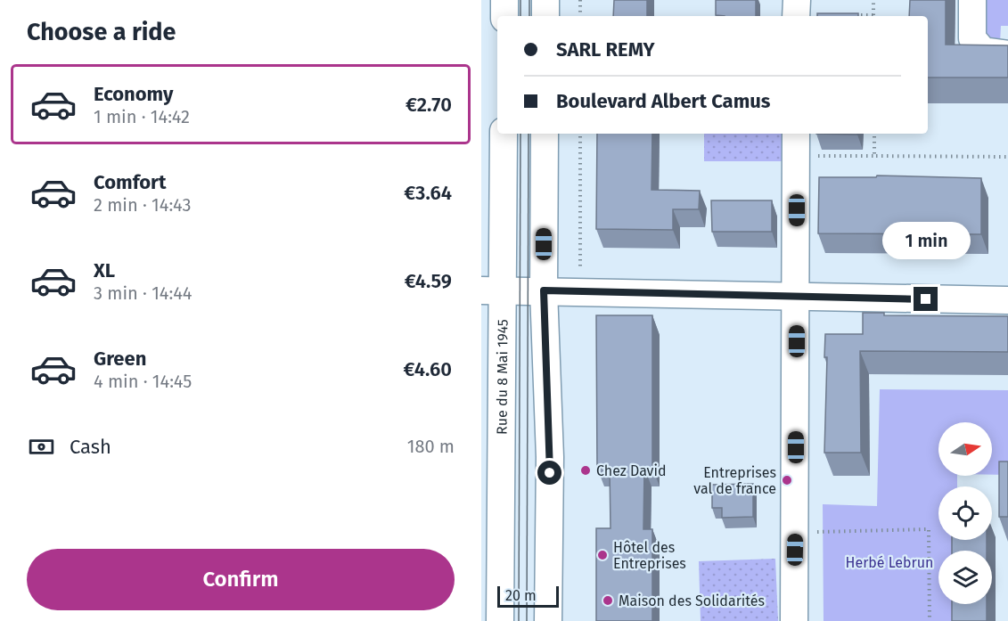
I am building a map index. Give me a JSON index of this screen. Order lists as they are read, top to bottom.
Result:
{
  "streets": {
    "street": ["Rue du 8 Mai 1945"]
  },
  "parks": ["Herbé Lebrun"],
  "places": [
    "Chez David",
    "Entreprises val de france",
    "Hôtel des Entreprises",
    "Maison des Solidarités"
  ],
  "scale_bar": "20 m",
  "north": "right",
  "page": {
    "heading": "Choose a ride",
    "banner": ["SARL REMY", "Boulevard Albert Camus"],
    "list": [
      {
        "name": "Economy",
        "note": "1 min · 14:42",
        "value": "€2.70"
      },
      {
        "name": "Comfort",
        "note": "2 min · 14:43",
        "value": "€3.64"
      },
      {
        "name": "XL",
        "note": "3 min · 14:44",
        "value": "€4.59"
      },
      {
        "name": "Green",
        "note": "4 min · 14:45",
        "value": "€4.60"
      }
    ],
    "bubble": "1 min",
    "pay": ["Cash", "180 m"],
    "buttons": "Confirm",
    "scale": "20 m"
  }
}
